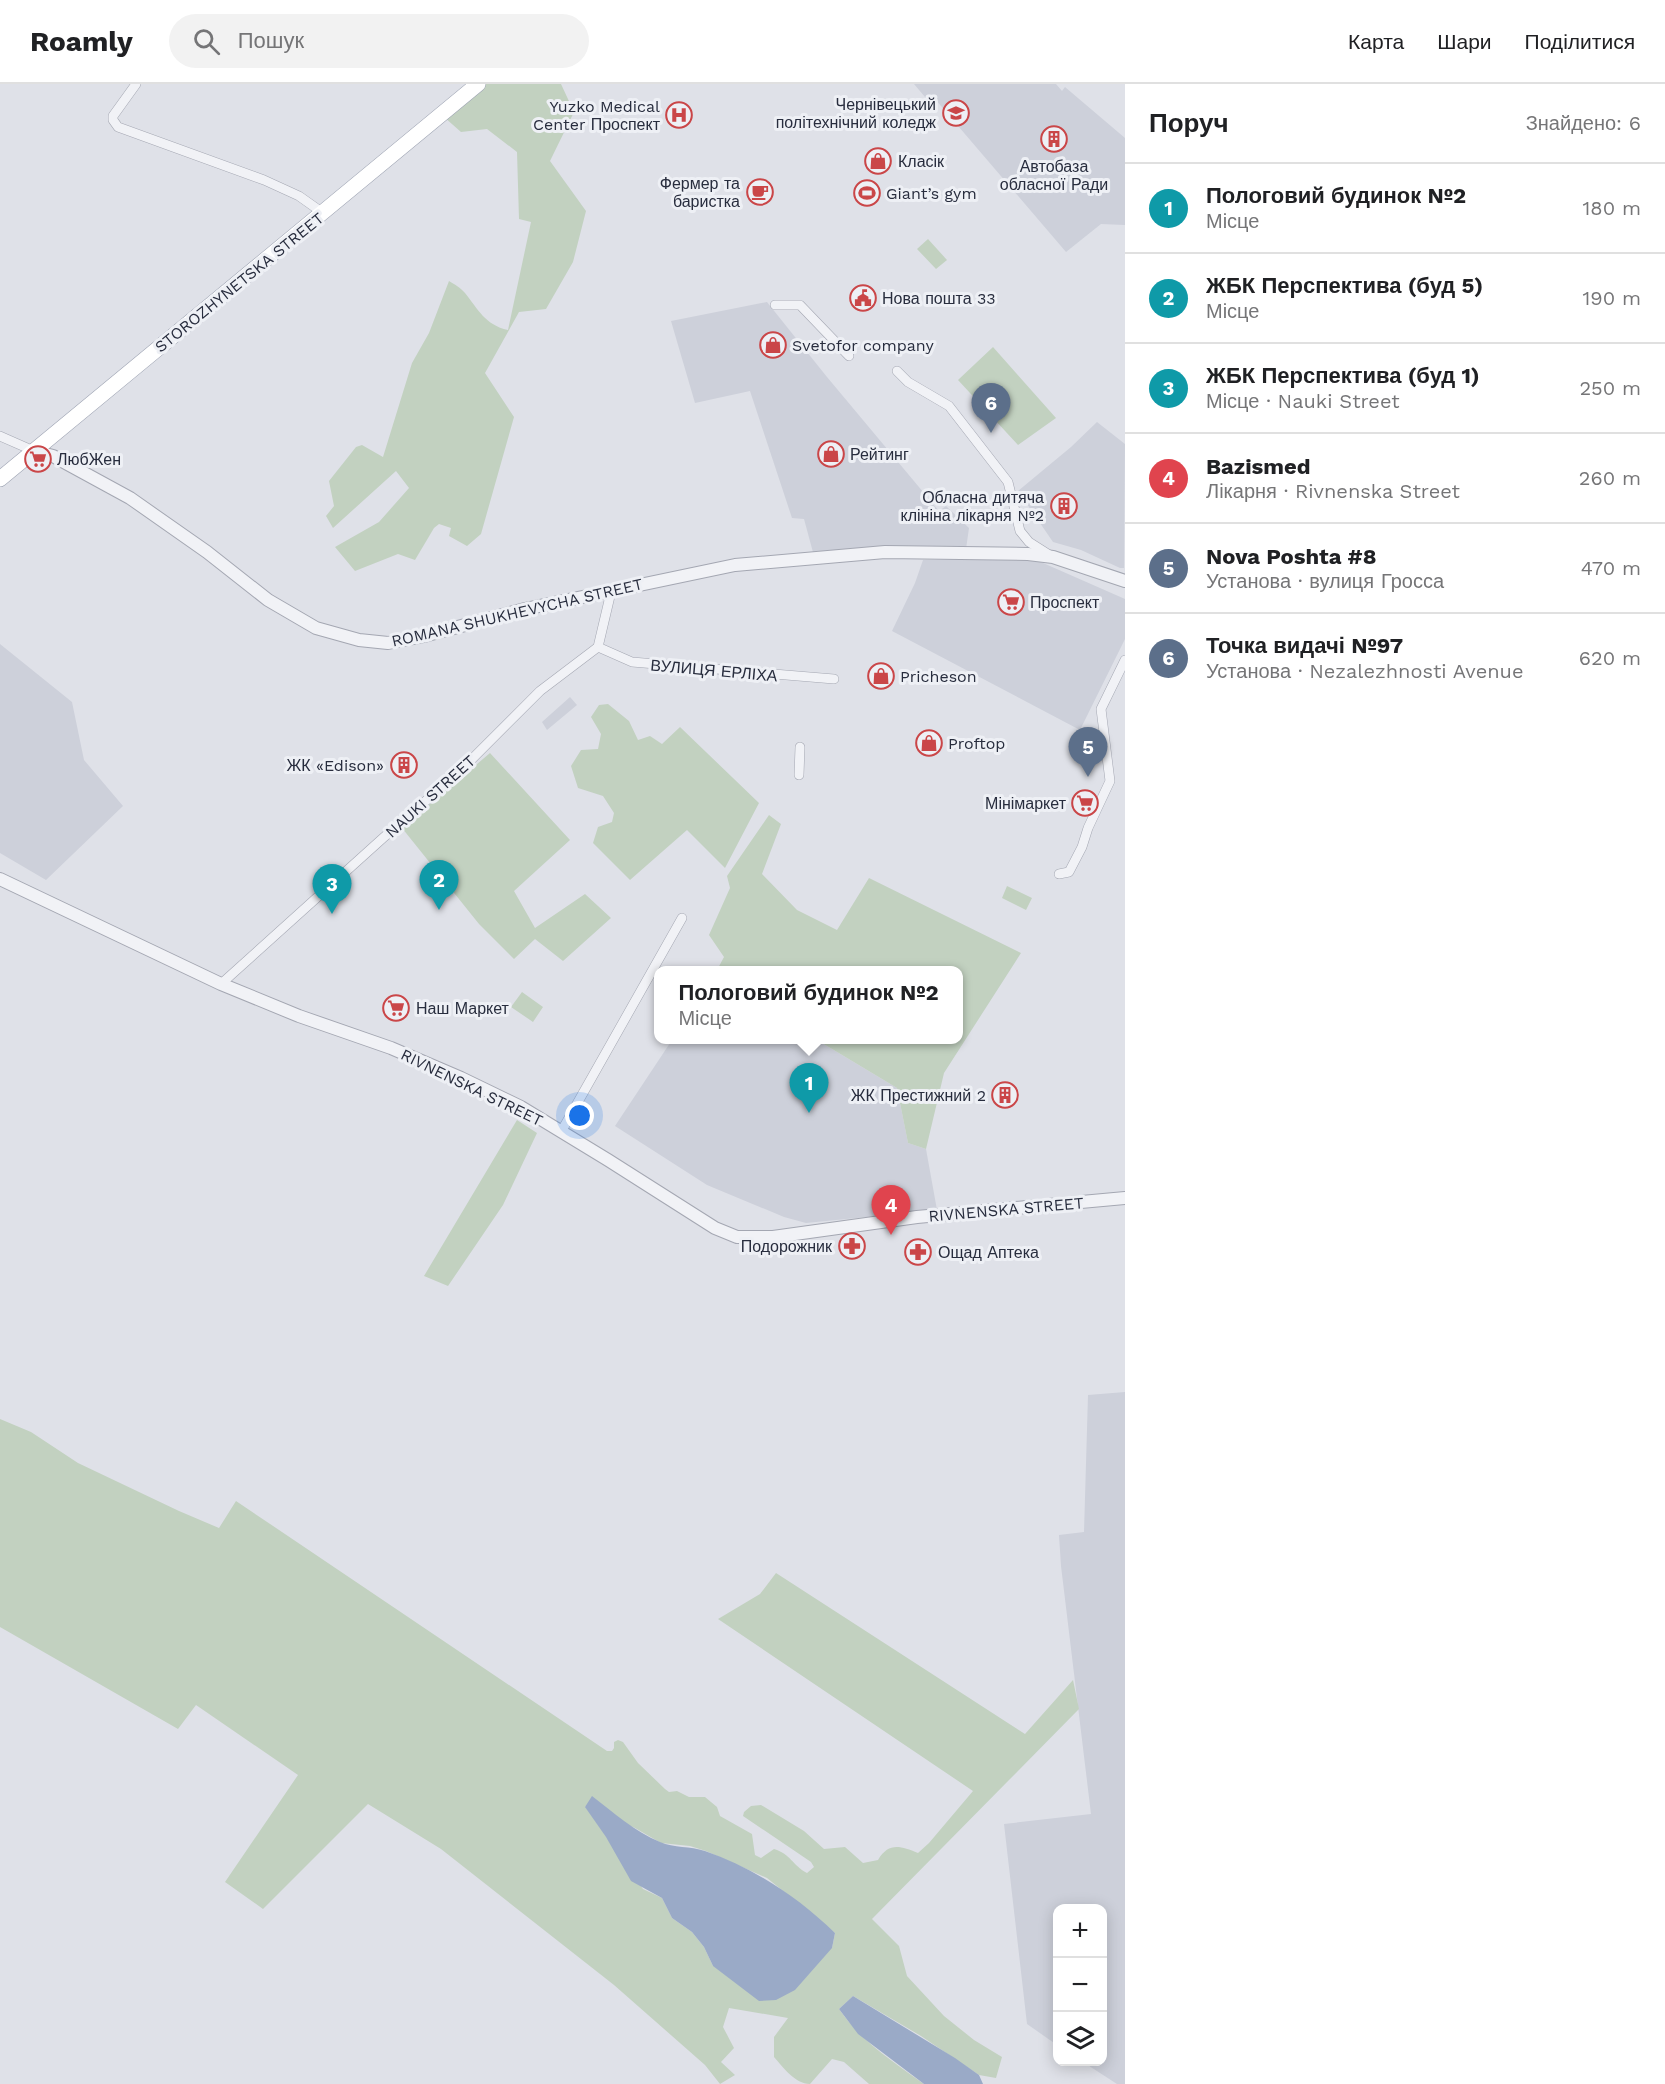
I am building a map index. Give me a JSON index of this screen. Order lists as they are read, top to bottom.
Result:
{
  "streets": {
    "main road": ["STOROZHYNETSKA STREET"],
    "street": [
      "ROMANA SHUKHEVYCHA STREET",
      "ВУЛИЦЯ ЕРЛІХА",
      "NAUKI STREET",
      "RIVNENSKA STREET"
    ]
  },
  "crossings": [
    ["STOROZHYNETSKA STREET", "ROMANA SHUKHEVYCHA STREET"],
    ["ВУЛИЦЯ ЕРЛІХА", "NAUKI STREET"],
    ["NAUKI STREET", "RIVNENSKA STREET"]
  ],
  "places": {
    "school or university": ["Чернівецький політехнічний коледж"],
    "hospital": ["Yuzko Medical Center Проспект"],
    "building": [
      "Автобаза обласної Ради",
      "Обласна дитяча клініна лікарня №2",
      "ЖК «Edison»",
      "ЖК Престижний 2"
    ],
    "shop": [
      "Класік",
      "Svetofor company",
      "Рейтинг",
      "Pricheson",
      "Proftop"
    ],
    "cafe": ["Фермер та баристка"],
    "sports": ["Giant’s gym"],
    "public building": ["Нова пошта 33"],
    "supermarket": [
      "ЛюбЖен",
      "Проспект",
      "Мінімаркет",
      "Наш Маркет"
    ],
    "pharmacy": ["Подорожник", "Ощад Аптека"]
  },
  "page": {
    "header": "Roamly",
    "search": "Пошук",
    "nav": ["Карта", "Шари", "Поділитися"],
    "heading": ["Поруч", "Знайдено: 6"],
    "list": [
      {
        "mark": "1",
        "name": "Пологовий будинок №2",
        "note": "Місце",
        "value": "180 m"
      },
      {
        "mark": "2",
        "name": "ЖБК Перспектива (буд 5)",
        "note": "Місце",
        "value": "190 m"
      },
      {
        "mark": "3",
        "name": "ЖБК Перспектива (буд 1)",
        "note": "Місце · Nauki Street",
        "value": "250 m"
      },
      {
        "mark": "4",
        "name": "Bazismed",
        "note": "Лікарня · Rivnenska Street",
        "value": "260 m"
      },
      {
        "mark": "5",
        "name": "Nova Poshta #8",
        "note": "Установа · вулиця Гросса",
        "value": "470 m"
      },
      {
        "mark": "6",
        "name": "Точка видачі №97",
        "note": "Установа · Nezalezhnosti Avenue",
        "value": "620 m"
      }
    ],
    "pins": [
      "6",
      "5",
      "2",
      "3",
      "1",
      "4"
    ],
    "popup": ["Пологовий будинок №2", "Місце"],
    "map_buttons": ["+", "−"]
  }
}
